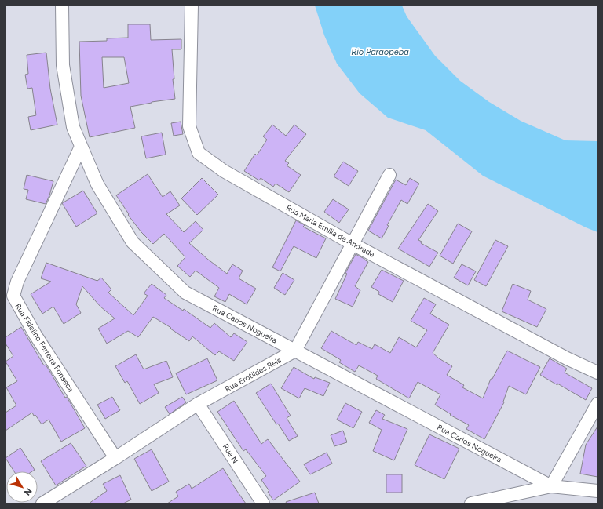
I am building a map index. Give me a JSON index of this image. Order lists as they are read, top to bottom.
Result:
{
  "streets": {
    "street": [
      "Rua Maria Emília de Andrade",
      "Rua Carlos Nogueira",
      "Rua Fidelino Ferreira Fonseca",
      "Rua Erotildes Reis",
      "Rua N"
    ]
  },
  "crossings": [
    ["Rua Carlos Nogueira", "Rua Fidelino Ferreira Fonseca"],
    ["Rua Carlos Nogueira", "Rua Erotildes Reis"],
    ["Rua Fidelino Ferreira Fonseca", "Rua Erotildes Reis"],
    ["Rua Erotildes Reis", "Rua N"]
  ],
  "water": ["Rio Paraopeba"],
  "north": "bottom right"
}
